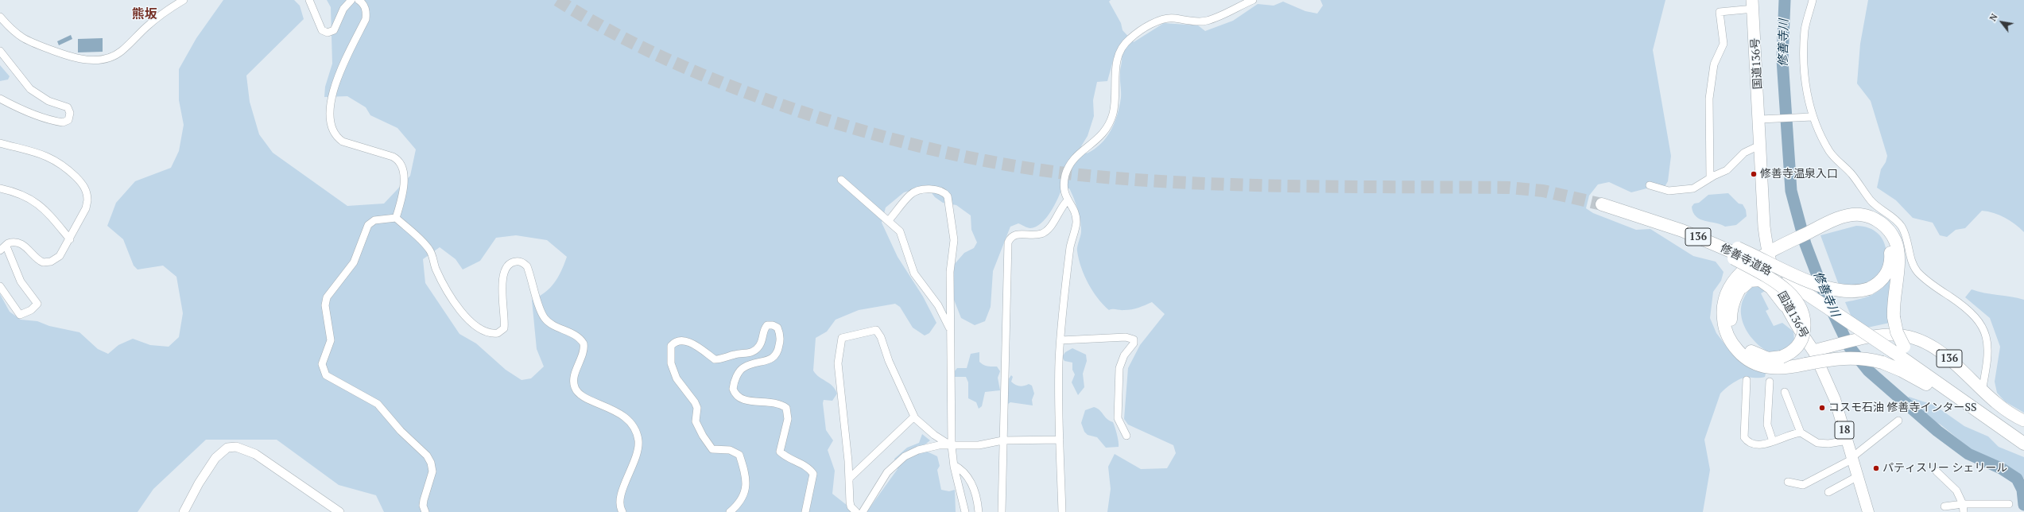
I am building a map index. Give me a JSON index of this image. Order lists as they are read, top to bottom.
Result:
{
  "streets": {
    "highway": ["国道136号", "136", "修善寺道路"],
    "main road": ["18"]
  },
  "crossings": [
    ["国道136号", "18"],
    ["136", "修善寺道路"]
  ],
  "districts": ["熊坂"],
  "water": ["修善寺川"],
  "places": ["修善寺温泉入口", "コスモ石油 修善寺インターSS", "パティスリー シェリール"],
  "north": "top left"
}
